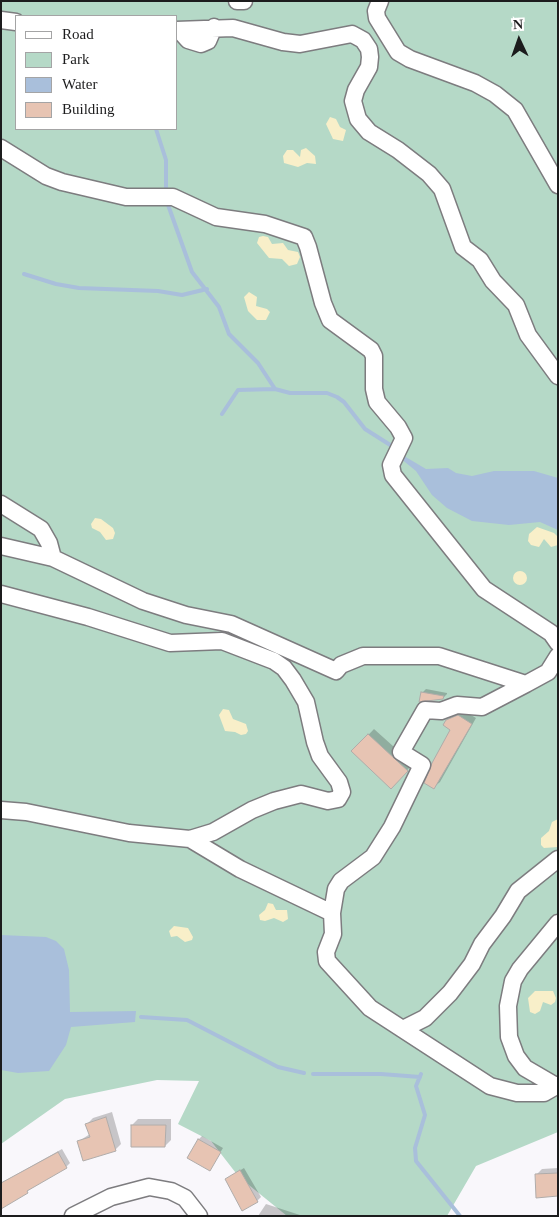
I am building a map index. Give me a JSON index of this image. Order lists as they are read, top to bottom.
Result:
{
  "legend": [
    "Road",
    "Park",
    "Water",
    "Building"
  ],
  "north": "top"
}
